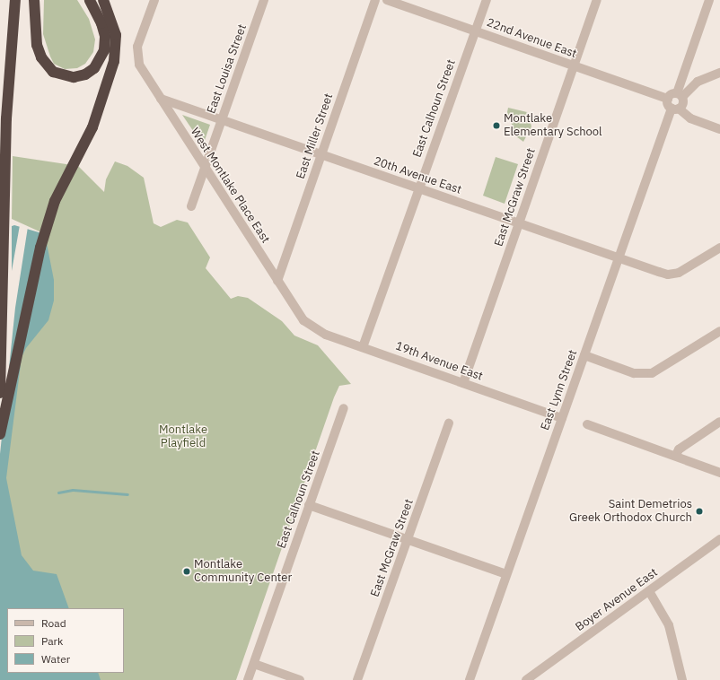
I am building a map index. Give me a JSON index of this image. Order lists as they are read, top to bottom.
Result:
{
  "streets": {
    "street": [
      "22nd Avenue East",
      "East Louisa Street",
      "East Calhoun Street",
      "East Miller Street",
      "20th Avenue East",
      "West Montlake Place East",
      "East McGraw Street",
      "19th Avenue East",
      "East Lynn Street",
      "Boyer Avenue East"
    ]
  },
  "crossings": [
    ["22nd Avenue East", "East Calhoun Street"],
    ["22nd Avenue East", "East McGraw Street"],
    ["22nd Avenue East", "East Lynn Street"],
    ["East Louisa Street", "20th Avenue East"],
    ["East Louisa Street", "West Montlake Place East"],
    ["East Calhoun Street", "20th Avenue East"],
    ["East Calhoun Street", "19th Avenue East"],
    ["East Miller Street", "20th Avenue East"],
    ["East Miller Street", "West Montlake Place East"],
    ["20th Avenue East", "West Montlake Place East"],
    ["20th Avenue East", "East McGraw Street"],
    ["20th Avenue East", "East Lynn Street"],
    ["West Montlake Place East", "19th Avenue East"],
    ["East McGraw Street", "19th Avenue East"],
    ["19th Avenue East", "East Lynn Street"]
  ],
  "parks": ["Montlake Playfield"],
  "places": ["Montlake Elementary School", "Saint Demetrios Greek Orthodox Church", "Montlake Community Center"],
  "legend": ["Road", "Park", "Water"]
}
